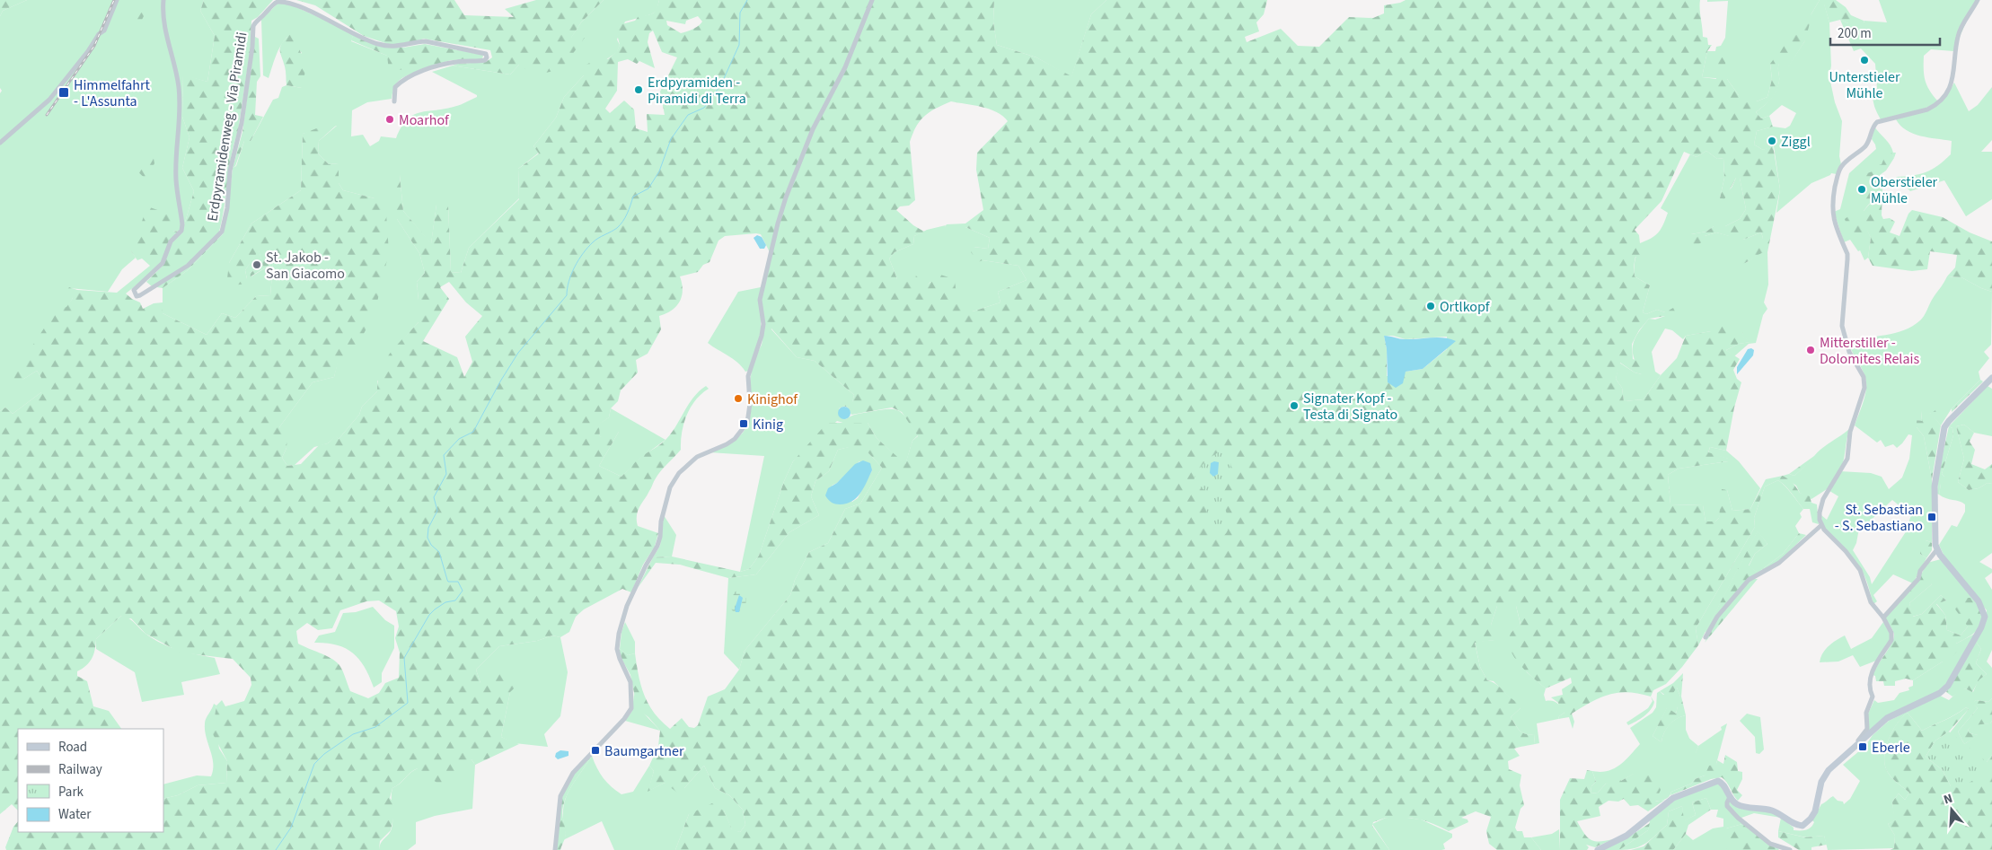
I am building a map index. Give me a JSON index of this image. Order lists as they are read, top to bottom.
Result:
{
  "streets": {
    "street": ["Erdpyramidenweg - Via Piramidi"]
  },
  "places": {
    "other": [
      "Unterstieler Mühle",
      "Erdpyramiden - Piramidi di Terra",
      "Moarhof",
      "Ziggl",
      "Oberstieler Mühle",
      "St. Jakob - San Giacomo",
      "Ortlkopf",
      "Mitterstiller - Dolomites Relais",
      "Kinighof",
      "Signater Kopf - Testa di Signato"
    ],
    "transit": [
      "Himmelfahrt - L'Assunta",
      "Kinig",
      "St. Sebastian - S. Sebastiano",
      "Eberle",
      "Baumgartner"
    ]
  },
  "legend": [
    "Road",
    "Railway",
    "Park",
    "Water"
  ],
  "scale_bar": "200 m",
  "north": "top"
}
